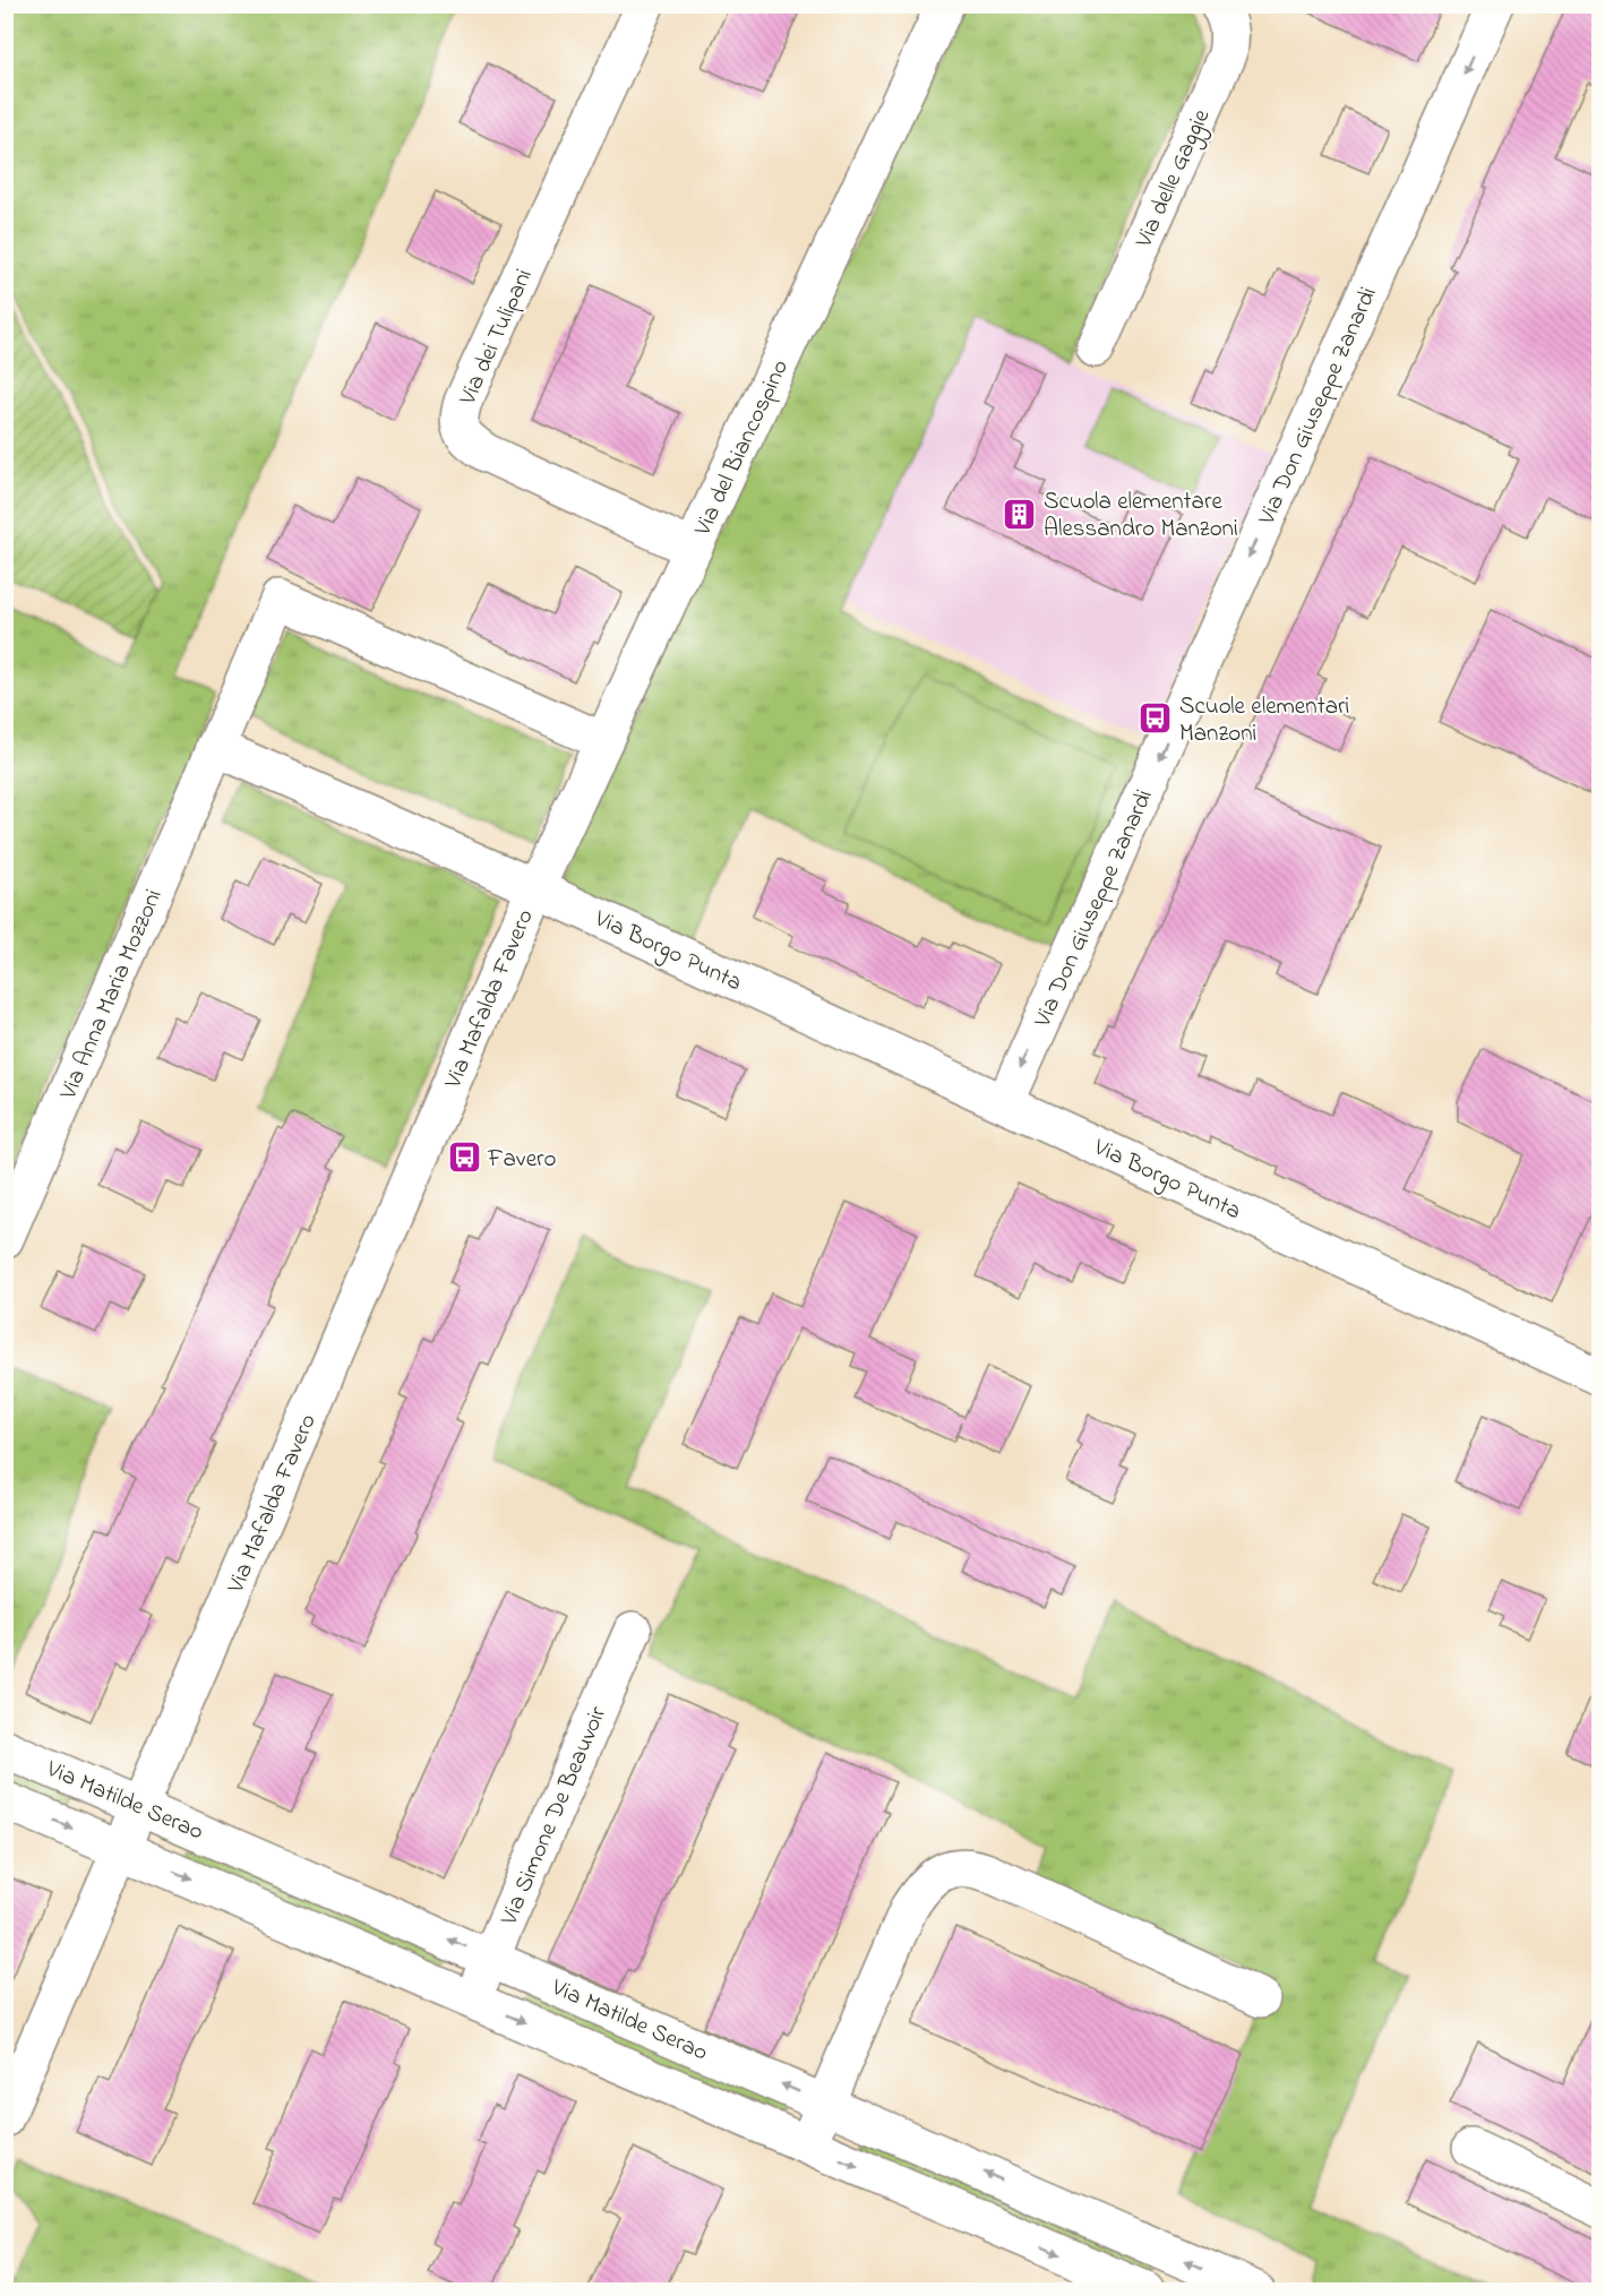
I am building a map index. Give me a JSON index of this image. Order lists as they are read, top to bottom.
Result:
{
  "streets": {
    "street": [
      "Via delle Gaggie",
      "Via dei Tulipani",
      "Via Don Giuseppe Zanardi",
      "Via del Biancospino",
      "Via Borgo Punta",
      "Via Anna Maria Mozzoni",
      "Via Mafalda Favero",
      "Via Matilde Serao",
      "Via Simone De Beauvoir"
    ]
  },
  "crossings": [
    ["Via dei Tulipani", "Via del Biancospino"],
    ["Via Don Giuseppe Zanardi", "Via Borgo Punta"],
    ["Via del Biancospino", "Via Borgo Punta"],
    ["Via del Biancospino", "Via Mafalda Favero"],
    ["Via Borgo Punta", "Via Anna Maria Mozzoni"],
    ["Via Borgo Punta", "Via Mafalda Favero"],
    ["Via Mafalda Favero", "Via Matilde Serao"],
    ["Via Matilde Serao", "Via Simone De Beauvoir"]
  ],
  "one_way": ["Via Don Giuseppe Zanardi"],
  "places": {
    "building": ["Scuola elementare Alessandro Manzoni"],
    "bus stop": ["Scuole elementari Manzoni", "Favero"]
  }
}
